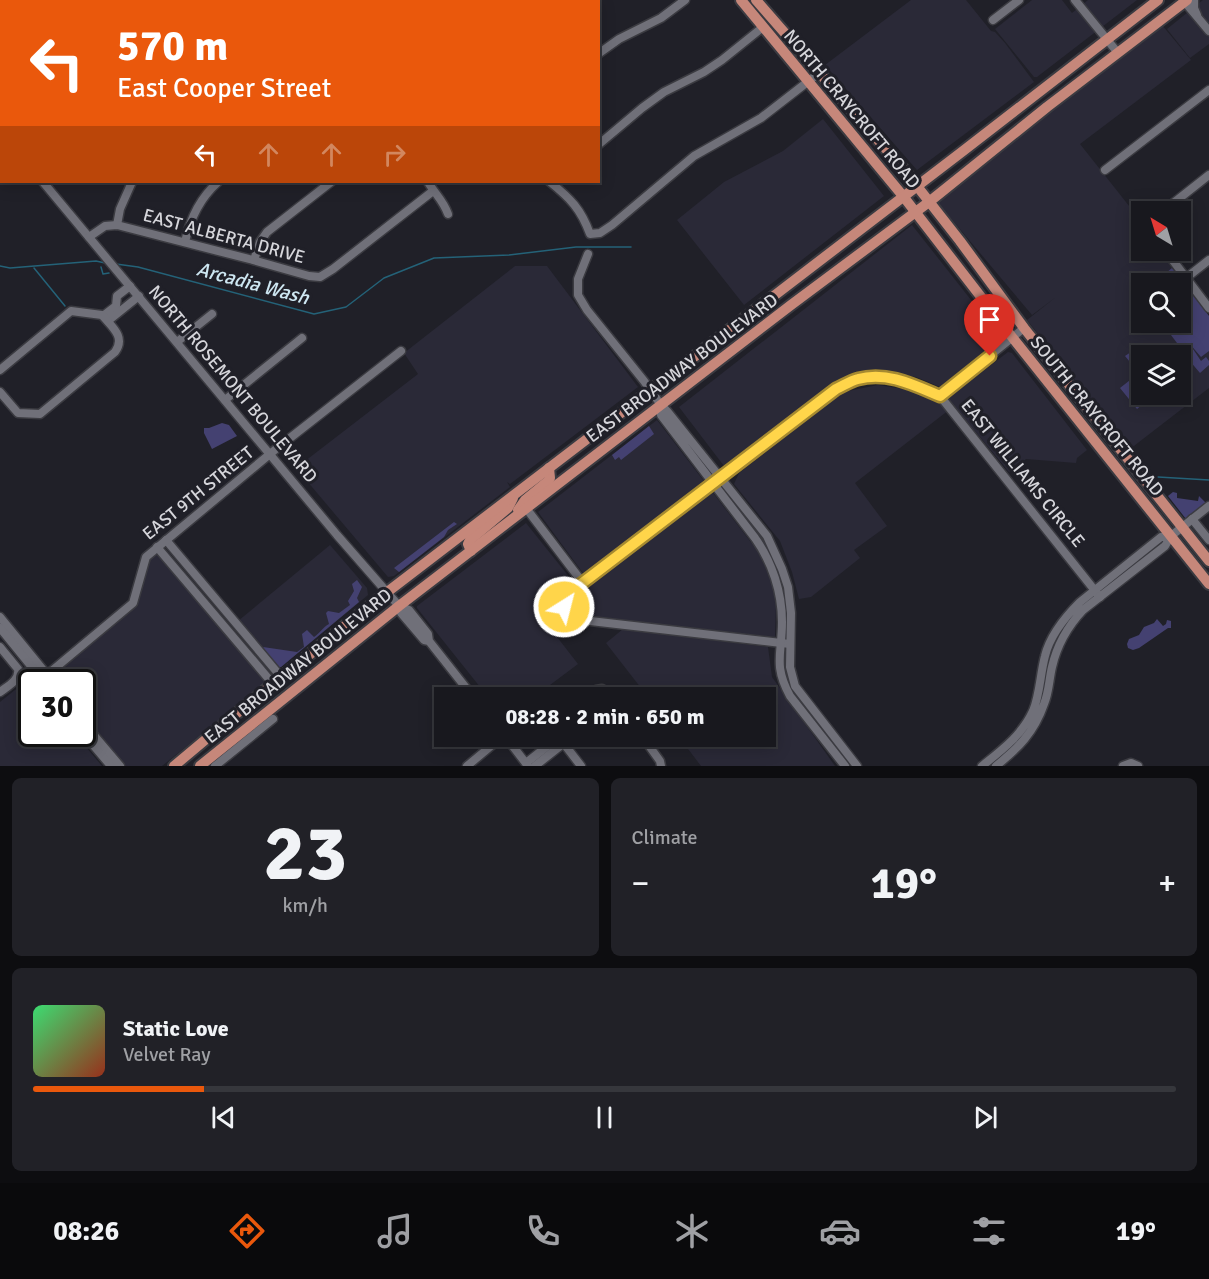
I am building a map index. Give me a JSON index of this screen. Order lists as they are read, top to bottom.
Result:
{
  "streets": {
    "main road": ["NORTH CRAYCROFT ROAD", "EAST BROADWAY BOULEVARD", "SOUTH CRAYCROFT ROAD"],
    "street": [
      "EAST ALBERTA DRIVE",
      "NORTH ROSEMONT BOULEVARD",
      "EAST WILLIAMS CIRCLE",
      "EAST 9TH STREET"
    ]
  },
  "crossings": [
    ["NORTH CRAYCROFT ROAD", "EAST BROADWAY BOULEVARD"],
    ["NORTH CRAYCROFT ROAD", "SOUTH CRAYCROFT ROAD"],
    ["EAST ALBERTA DRIVE", "NORTH ROSEMONT BOULEVARD"],
    ["EAST BROADWAY BOULEVARD", "NORTH ROSEMONT BOULEVARD"],
    ["EAST BROADWAY BOULEVARD", "SOUTH CRAYCROFT ROAD"],
    ["NORTH ROSEMONT BOULEVARD", "EAST 9TH STREET"]
  ],
  "water": ["Arcadia Wash"],
  "north": "top left",
  "page": {
    "turn": ["570 m", "East Cooper Street"],
    "limit": "30",
    "trip": "08:28 · 2 min · 650 m",
    "tile": [
      ["23", "km/h"],
      "Climate"
    ],
    "heat": ["−", "19°", "+"],
    "song": ["Static Love", "Velvet Ray"],
    "tabs": ["08:26", "19°"]
  }
}
